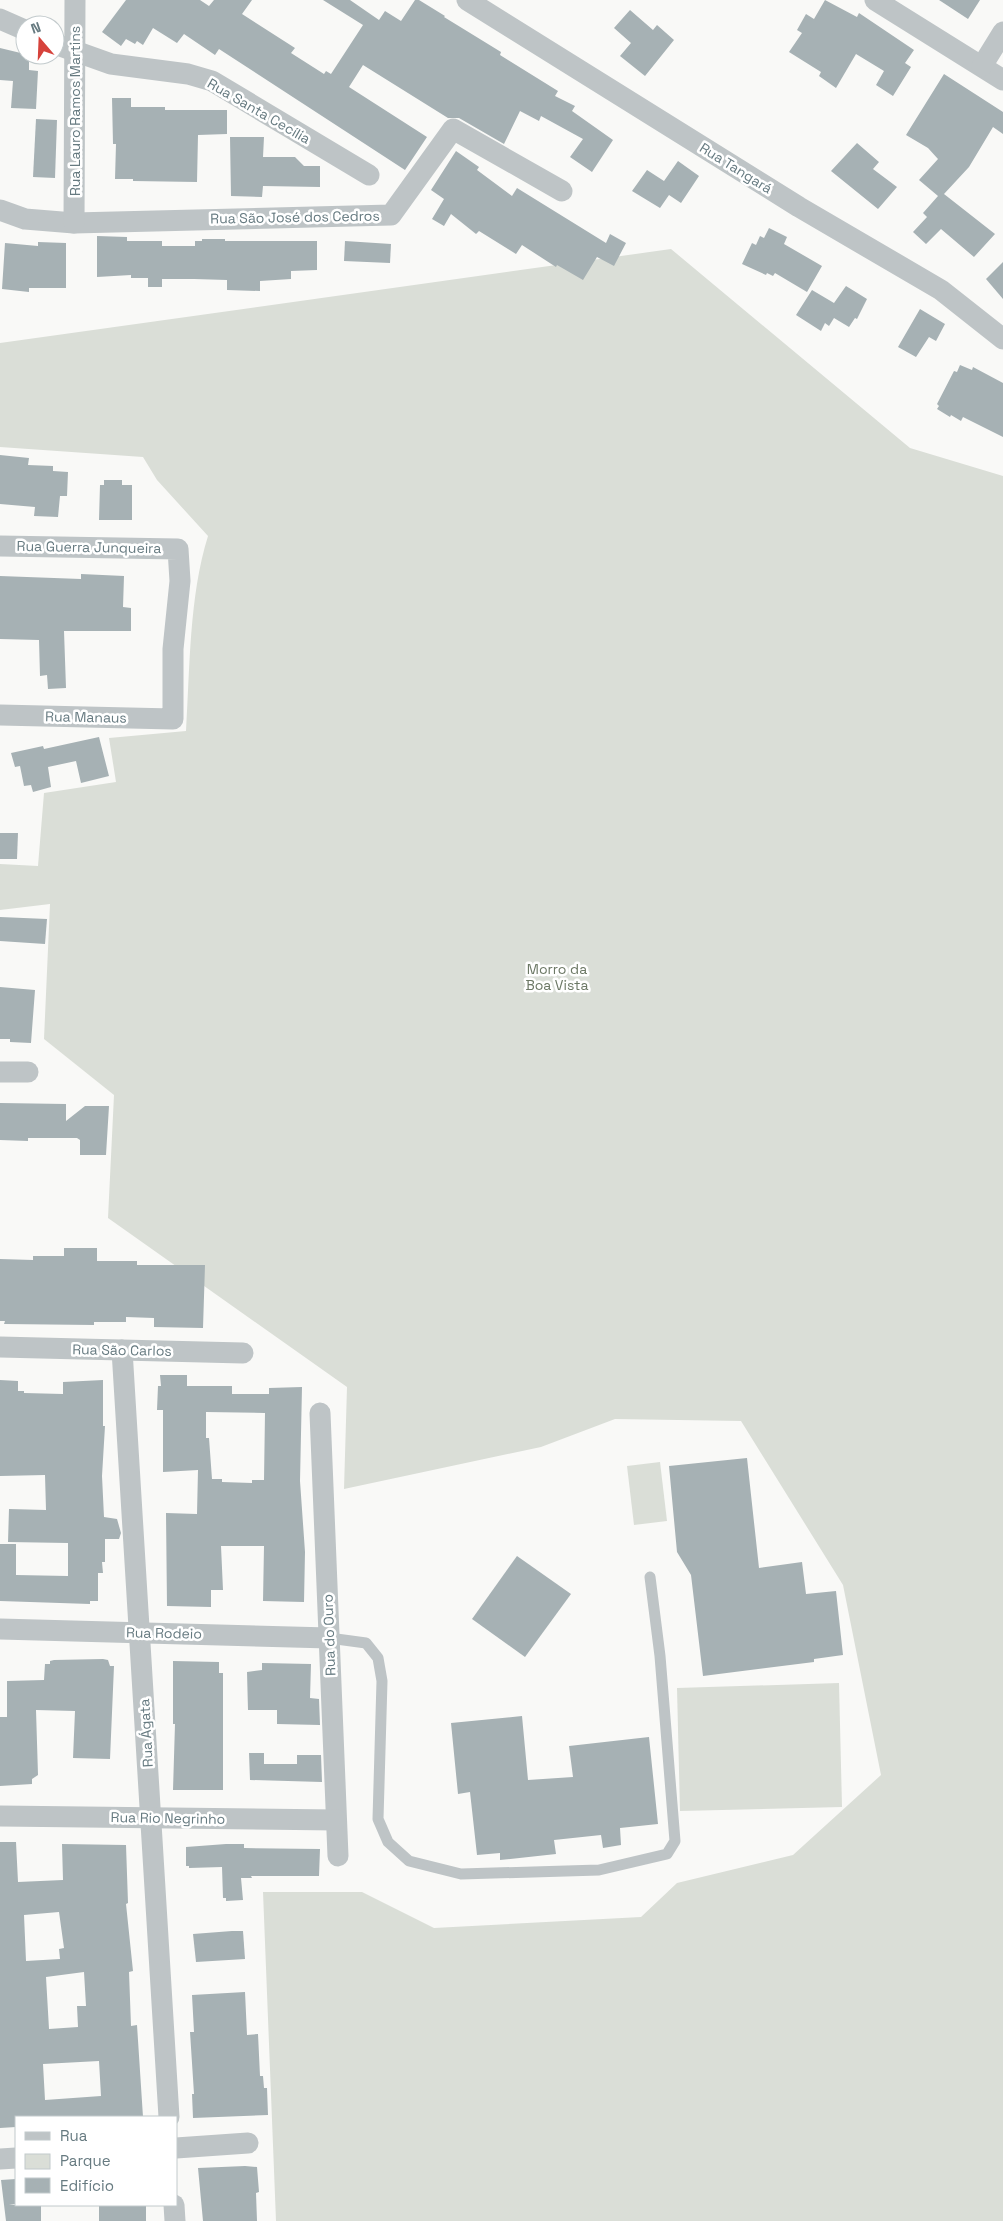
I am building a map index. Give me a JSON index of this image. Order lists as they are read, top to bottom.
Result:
{
  "streets": {
    "street": [
      "Rua Lauro Ramos Martins",
      "Rua Santa Cecília",
      "Rua Tangará",
      "Rua São José dos Cedros",
      "Rua Guerra Junqueira",
      "Rua Manaus",
      "Rua São Carlos",
      "Rua Rodeio",
      "Rua do Ouro",
      "Rua Ágata",
      "Rua Rio Negrinho"
    ]
  },
  "crossings": [
    ["Rua Lauro Ramos Martins", "Rua Santa Cecília"],
    ["Rua Lauro Ramos Martins", "Rua São José dos Cedros"],
    ["Rua Guerra Junqueira", "Rua Manaus"],
    ["Rua São Carlos", "Rua Ágata"],
    ["Rua Rodeio", "Rua do Ouro"],
    ["Rua Rodeio", "Rua Ágata"],
    ["Rua do Ouro", "Rua Rio Negrinho"],
    ["Rua Ágata", "Rua Rio Negrinho"]
  ],
  "parks": ["Morro da Boa Vista"],
  "legend": ["Rua", "Parque", "Edifício"],
  "north": "top"
}
